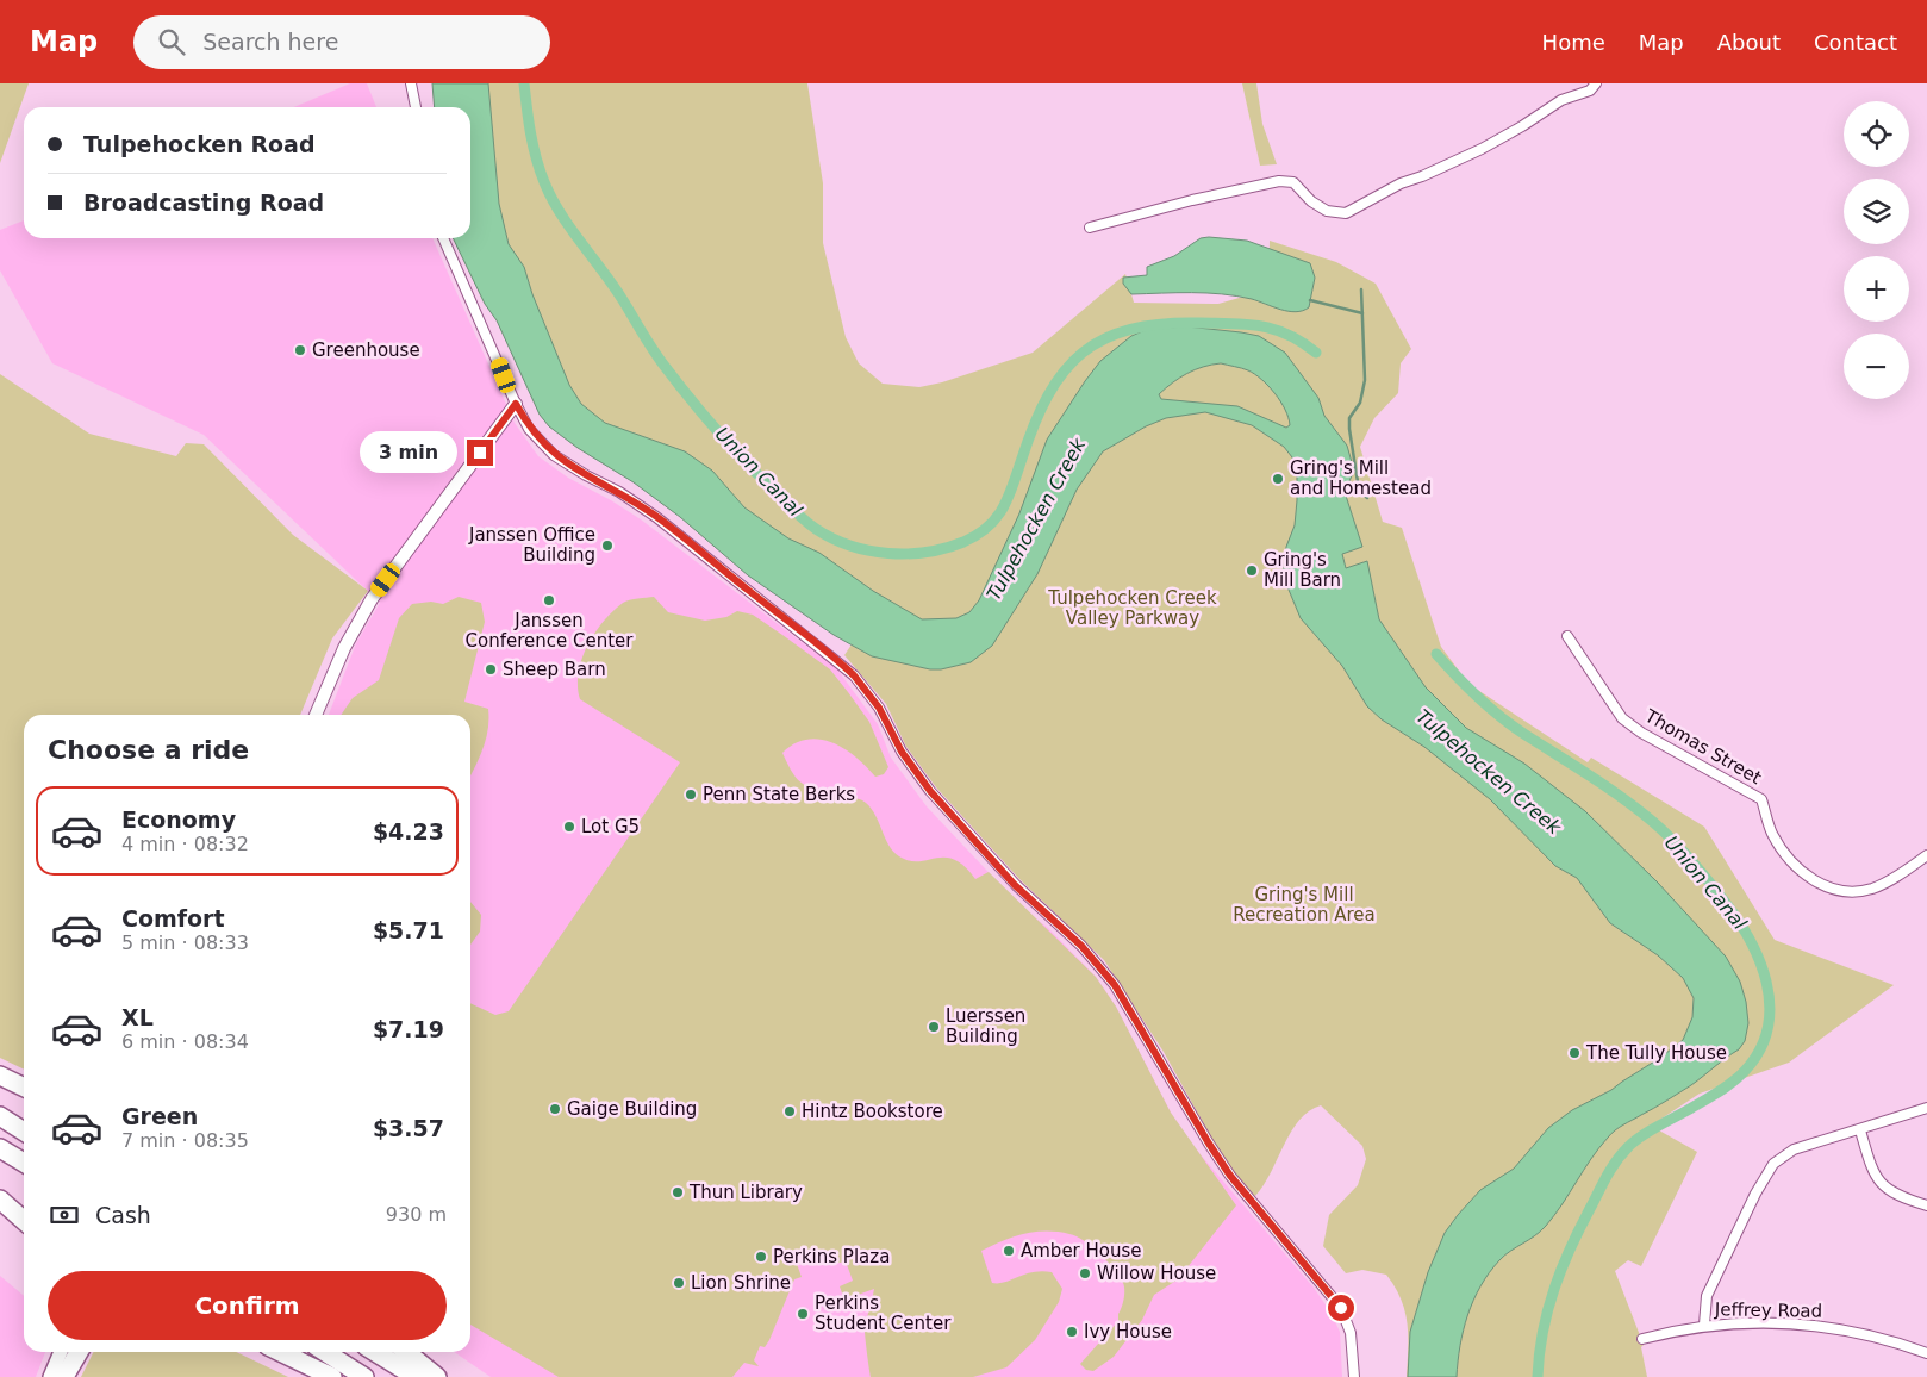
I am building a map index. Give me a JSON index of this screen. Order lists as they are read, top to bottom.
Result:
{
  "streets": {
    "street": ["Thomas Street", "Jeffrey Road"]
  },
  "water": ["Union Canal", "Tulpehocken Creek"],
  "parks": ["Tulpehocken Creek Valley Parkway", "Gring's Mill Recreation Area"],
  "places": [
    "Greenhouse",
    "Gring's Mill and Homestead",
    "Janssen Office Building",
    "Gring's Mill Barn",
    "Janssen Conference Center",
    "Sheep Barn",
    "Penn State Berks",
    "Lot G5",
    "Luerssen Building",
    "The Tully House",
    "Gaige Building",
    "Hintz Bookstore",
    "Thun Library",
    "Amber House",
    "Perkins Plaza",
    "Willow House",
    "Lion Shrine",
    "Perkins Student Center",
    "Ivy House"
  ],
  "page": {
    "header": "Map",
    "search": "Search here",
    "nav": [
      "Home",
      "Map",
      "About",
      "Contact"
    ],
    "map_buttons": ["+", "−"],
    "banner": ["Tulpehocken Road", "Broadcasting Road"],
    "bubble": "3 min",
    "heading": "Choose a ride",
    "list": [
      {
        "name": "Economy",
        "note": "4 min · 08:32",
        "value": "$4.23"
      },
      {
        "name": "Comfort",
        "note": "5 min · 08:33",
        "value": "$5.71"
      },
      {
        "name": "XL",
        "note": "6 min · 08:34",
        "value": "$7.19"
      },
      {
        "name": "Green",
        "note": "7 min · 08:35",
        "value": "$3.57"
      }
    ],
    "pay": ["Cash", "930 m"],
    "buttons": "Confirm"
  }
}
